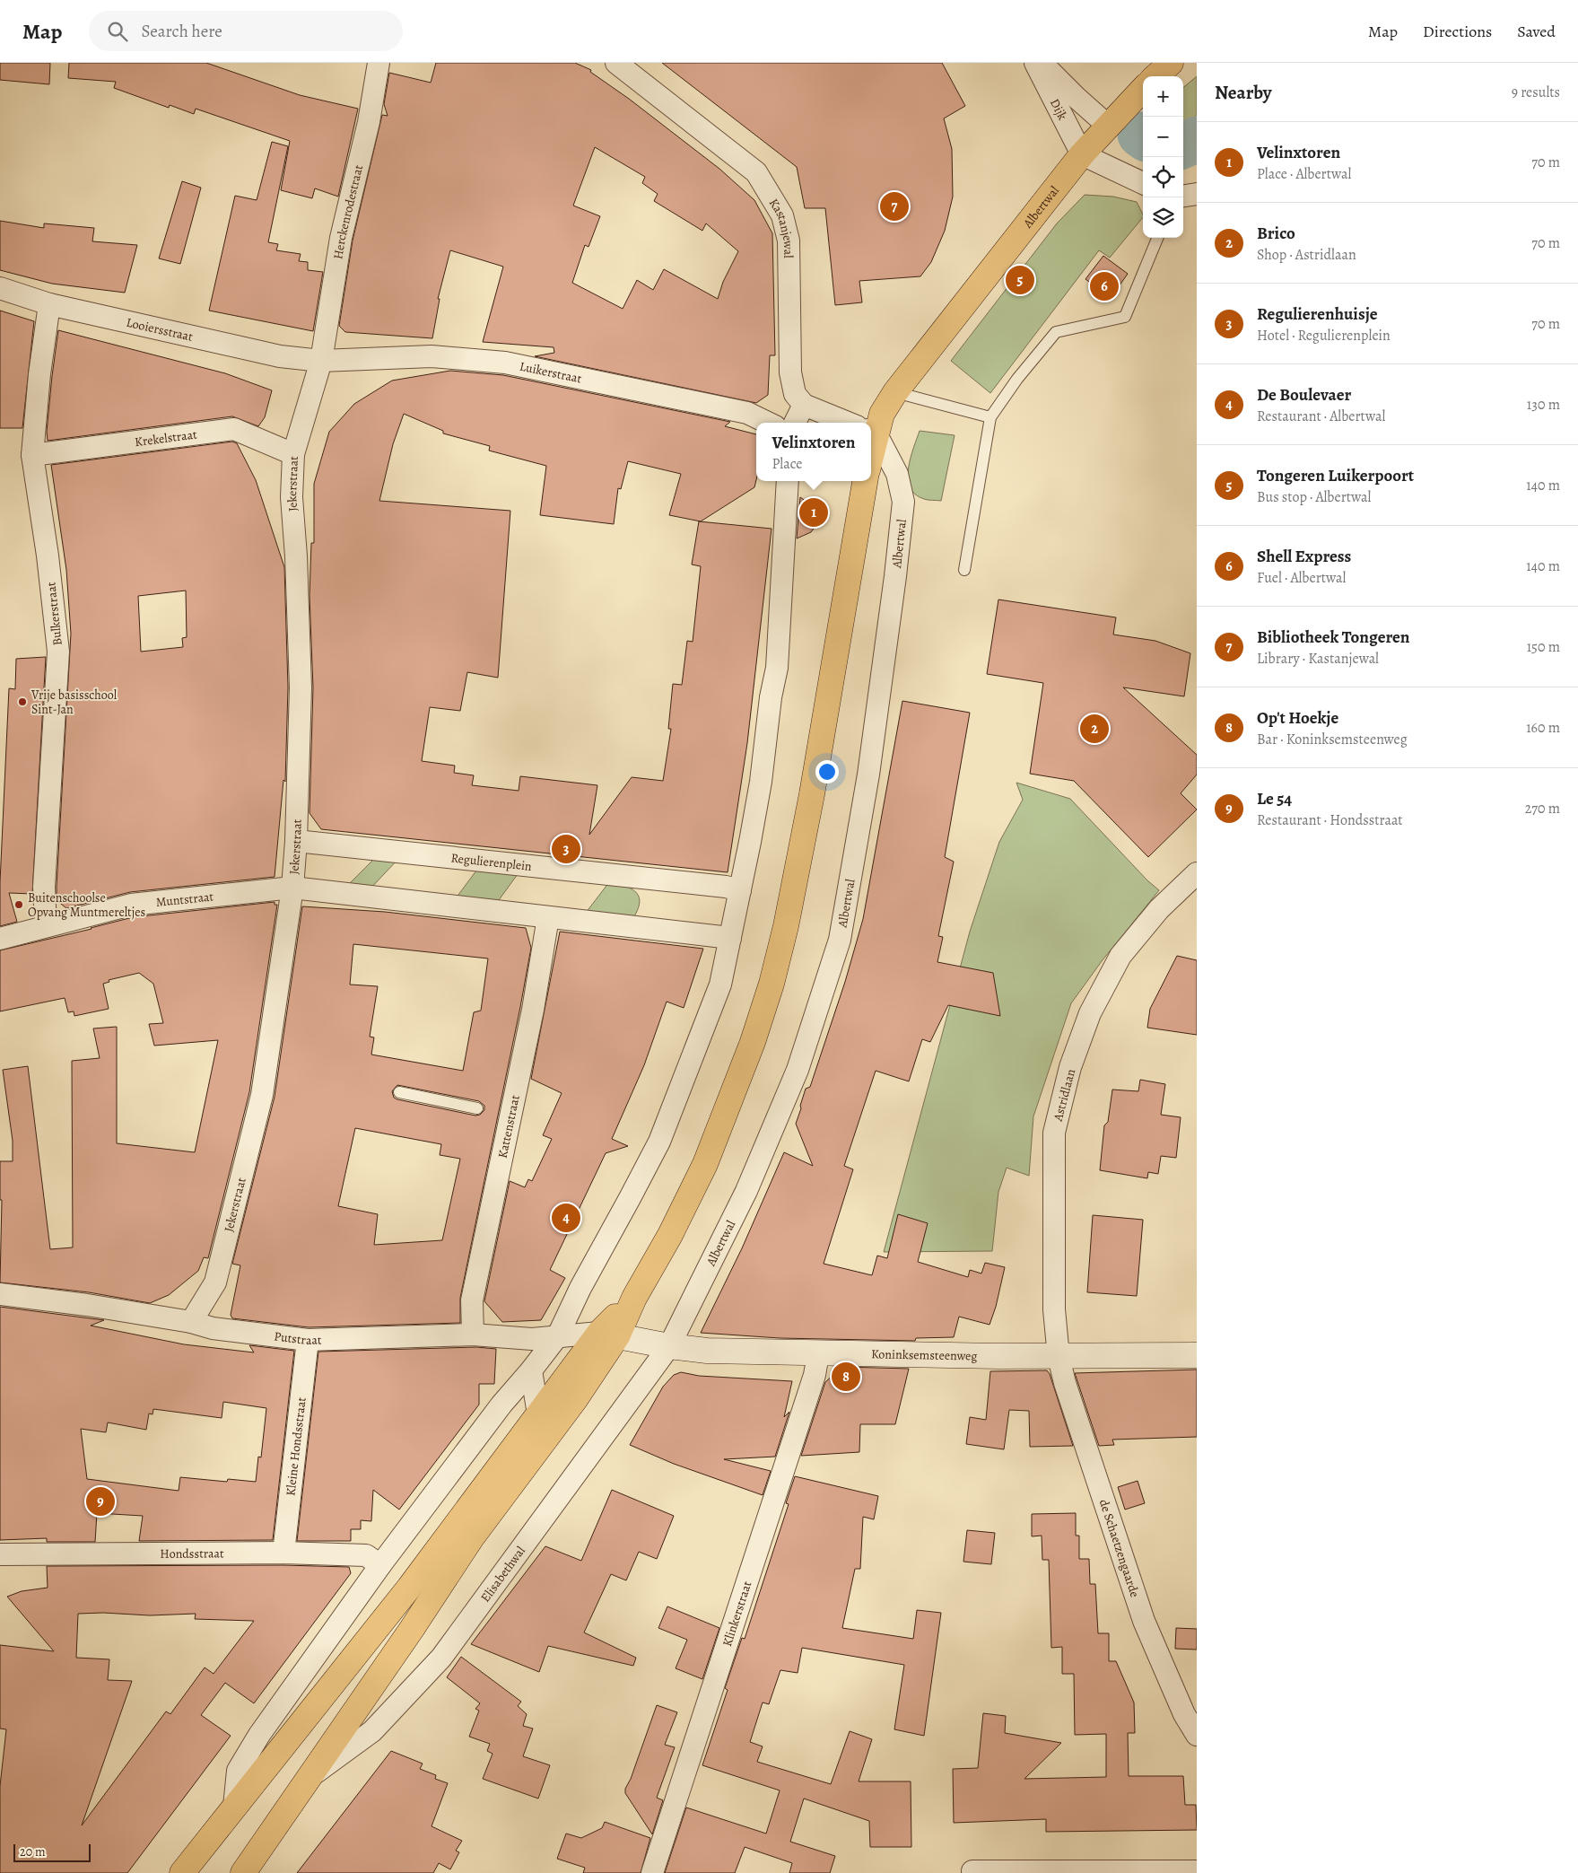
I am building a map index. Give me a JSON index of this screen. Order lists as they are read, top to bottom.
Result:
{
  "streets": {
    "main road": ["Albertwal", "Elisabethwal"],
    "street": [
      "Dijk",
      "Herckenrodestraat",
      "Kastanjewal",
      "Looiersstraat",
      "Luikerstraat",
      "Krekelstraat",
      "Jekerstraat",
      "Bulkerstraat",
      "Regulierenplein",
      "Muntstraat",
      "Astridlaan",
      "Kattenstraat",
      "Putstraat",
      "Koninksemsteenweg",
      "Kleine Hondsstraat",
      "de Schaetzengaarde",
      "Hondsstraat",
      "Klinkerstraat"
    ]
  },
  "crossings": [
    ["Dijk", "Albertwal"],
    ["Albertwal", "Putstraat"],
    ["Albertwal", "Koninksemsteenweg"],
    ["Albertwal", "Elisabethwal"],
    ["Herckenrodestraat", "Looiersstraat"],
    ["Herckenrodestraat", "Luikerstraat"],
    ["Herckenrodestraat", "Jekerstraat"],
    ["Looiersstraat", "Luikerstraat"],
    ["Looiersstraat", "Jekerstraat"],
    ["Looiersstraat", "Bulkerstraat"],
    ["Luikerstraat", "Jekerstraat"],
    ["Krekelstraat", "Jekerstraat"],
    ["Krekelstraat", "Bulkerstraat"],
    ["Jekerstraat", "Regulierenplein"],
    ["Jekerstraat", "Muntstraat"],
    ["Jekerstraat", "Putstraat"],
    ["Bulkerstraat", "Muntstraat"],
    ["Astridlaan", "Koninksemsteenweg"],
    ["Astridlaan", "de Schaetzengaarde"],
    ["Kattenstraat", "Putstraat"],
    ["Putstraat", "Koninksemsteenweg"],
    ["Putstraat", "Kleine Hondsstraat"],
    ["Putstraat", "Elisabethwal"],
    ["Koninksemsteenweg", "de Schaetzengaarde"],
    ["Koninksemsteenweg", "Elisabethwal"],
    ["Koninksemsteenweg", "Klinkerstraat"],
    ["Kleine Hondsstraat", "Hondsstraat"]
  ],
  "places": ["Vrije basisschool Sint-Jan", "Buitenschoolse Opvang Muntmereltjes"],
  "scale_bar": "20 m",
  "page": {
    "header": "Map",
    "search": "Search here",
    "nav": ["Map", "Directions", "Saved"],
    "heading": ["Nearby", "9 results"],
    "map_buttons": ["+", "−"],
    "list": [
      {
        "mark": "1",
        "name": "Velinxtoren",
        "note": "Place · Albertwal",
        "value": "70 m"
      },
      {
        "mark": "2",
        "name": "Brico",
        "note": "Shop · Astridlaan",
        "value": "70 m"
      },
      {
        "mark": "3",
        "name": "Regulierenhuisje",
        "note": "Hotel · Regulierenplein",
        "value": "70 m"
      },
      {
        "mark": "4",
        "name": "De Boulevaer",
        "note": "Restaurant · Albertwal",
        "value": "130 m"
      },
      {
        "mark": "5",
        "name": "Tongeren Luikerpoort",
        "note": "Bus stop · Albertwal",
        "value": "140 m"
      },
      {
        "mark": "6",
        "name": "Shell Express",
        "note": "Fuel · Albertwal",
        "value": "140 m"
      },
      {
        "mark": "7",
        "name": "Bibliotheek Tongeren",
        "note": "Library · Kastanjewal",
        "value": "150 m"
      },
      {
        "mark": "8",
        "name": "Op't Hoekje",
        "note": "Bar · Koninksemsteenweg",
        "value": "160 m"
      },
      {
        "mark": "9",
        "name": "Le 54",
        "note": "Restaurant · Hondsstraat",
        "value": "270 m"
      }
    ],
    "pins": [
      "7",
      "5",
      "6",
      "1",
      "2",
      "3",
      "4",
      "8",
      "9"
    ],
    "popup": ["Velinxtoren", "Place"],
    "scale": "20 m"
  }
}
